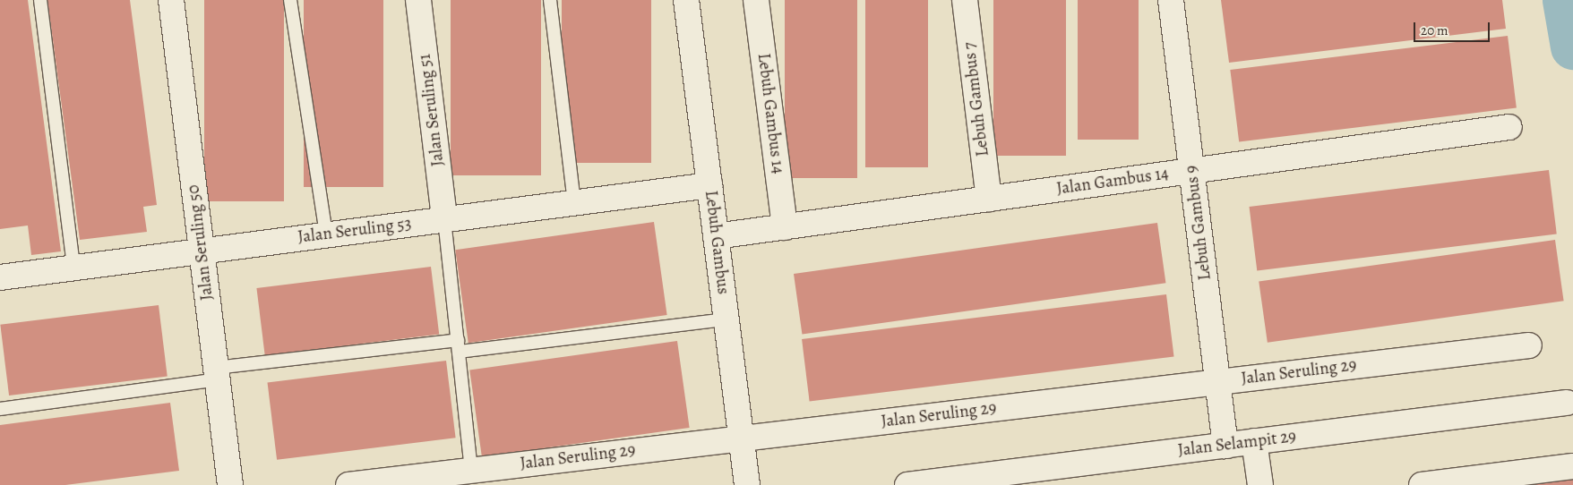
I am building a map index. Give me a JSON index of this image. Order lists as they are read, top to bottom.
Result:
{
  "streets": {
    "street": [
      "Lebuh Gambus 7",
      "Jalan Seruling 51",
      "Lebuh Gambus 14",
      "Jalan Gambus 14",
      "Lebuh Gambus 9",
      "Jalan Seruling 53",
      "Jalan Seruling 50",
      "Lebuh Gambus",
      "Jalan Seruling 29",
      "Jalan Selampit 29"
    ]
  },
  "crossings": [
    ["Lebuh Gambus 7", "Jalan Gambus 14"],
    ["Jalan Seruling 51", "Jalan Seruling 53"],
    ["Lebuh Gambus 14", "Jalan Gambus 14"],
    ["Jalan Gambus 14", "Lebuh Gambus 9"],
    ["Jalan Gambus 14", "Lebuh Gambus"],
    ["Lebuh Gambus 9", "Jalan Seruling 29"],
    ["Lebuh Gambus 9", "Jalan Selampit 29"],
    ["Jalan Seruling 53", "Jalan Seruling 50"],
    ["Jalan Seruling 53", "Lebuh Gambus"],
    ["Lebuh Gambus", "Jalan Seruling 29"]
  ],
  "scale_bar": "20 m"
}
